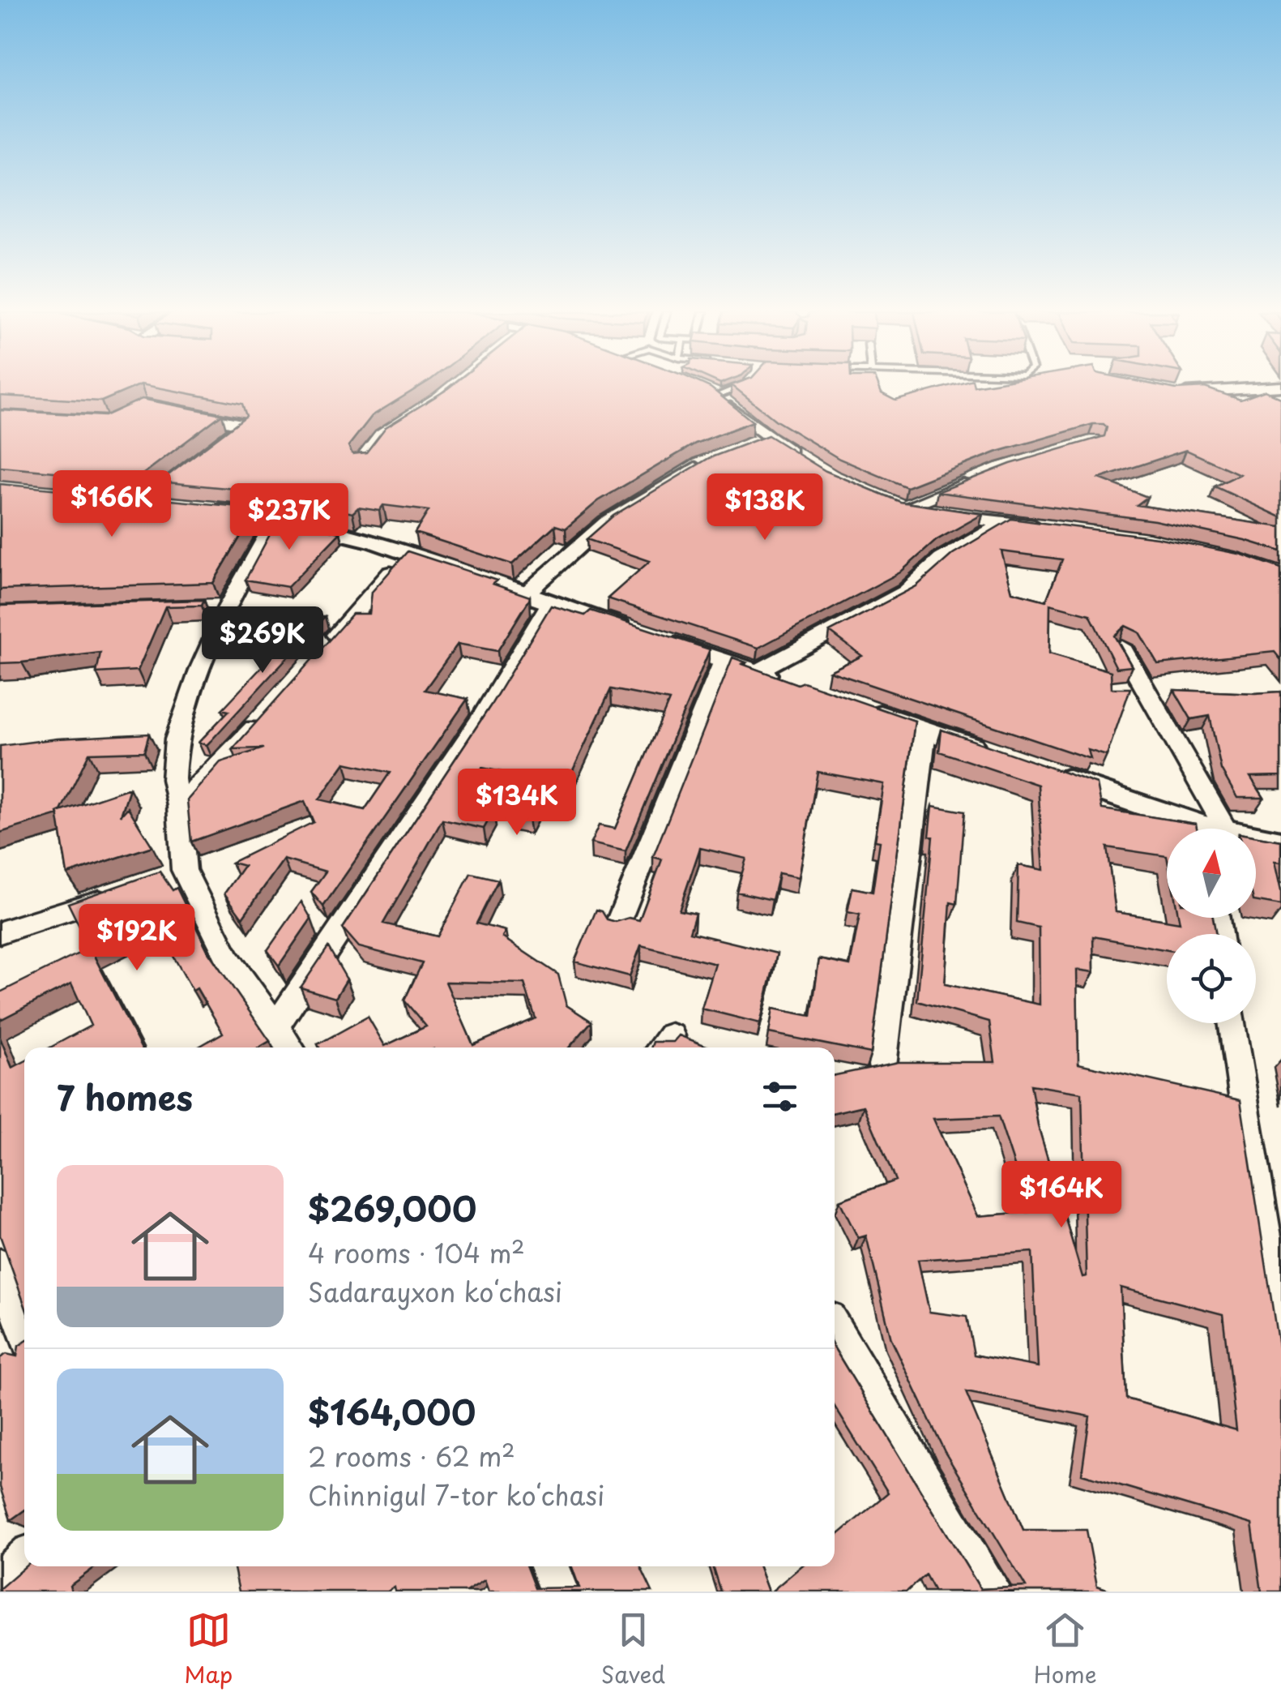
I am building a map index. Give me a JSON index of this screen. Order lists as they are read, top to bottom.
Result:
{
  "north": "top",
  "page": {
    "price": [
      "$166K",
      "$138K",
      "$237K",
      "$269K",
      "$134K",
      "$192K",
      "$164K"
    ],
    "heading": "7 homes",
    "list": [
      {
        "name": "$269,000",
        "note": "4 rooms · 104 m² · Sadarayxon koʻchasi"
      },
      {
        "name": "$164,000",
        "note": "2 rooms · 62 m² · Chinnigul 7-tor koʻchasi"
      }
    ],
    "tabs": ["Map", "Saved", "Home"]
  }
}
